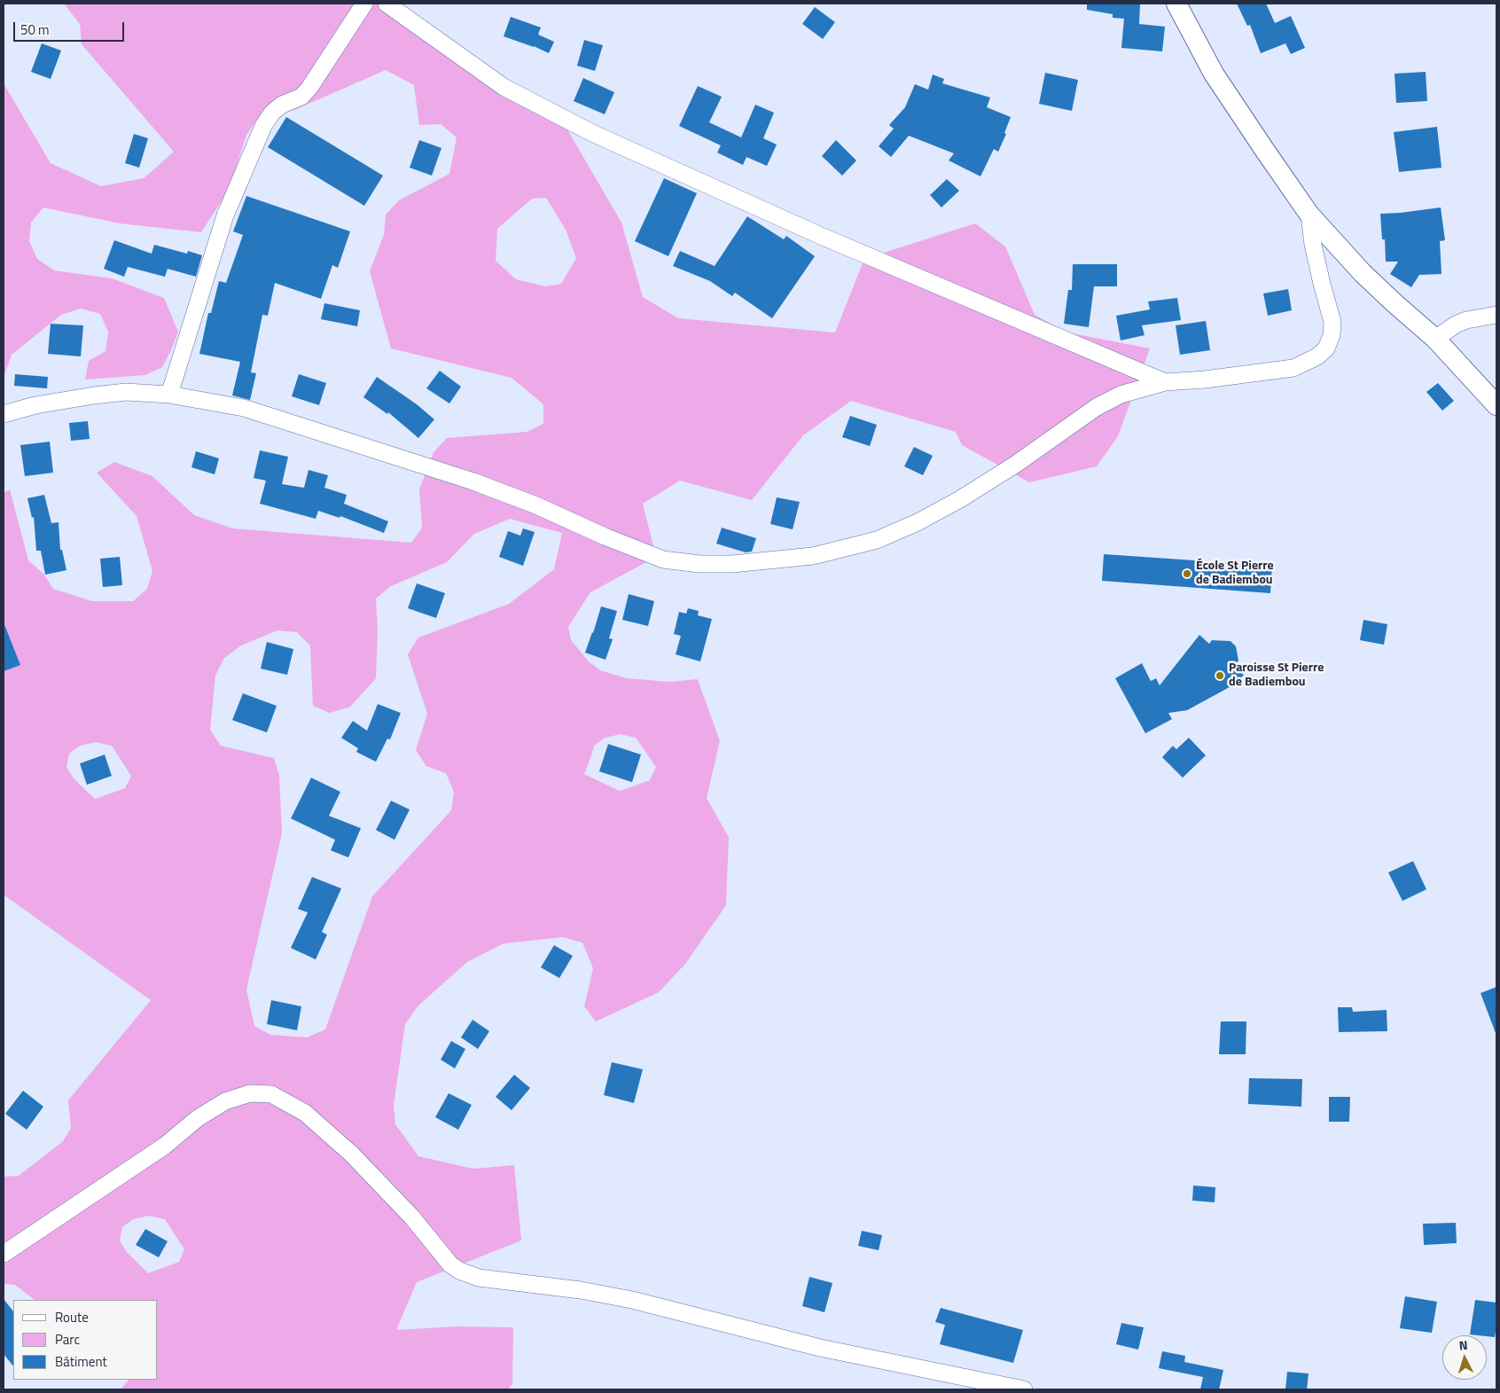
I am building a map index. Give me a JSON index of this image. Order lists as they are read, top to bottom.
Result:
{
  "places": ["École St Pierre de Badiembou", "Paroisse St Pierre de Badiembou"],
  "legend": ["Route", "Parc", "Bâtiment"],
  "scale_bar": "50 m",
  "north": "top"
}
